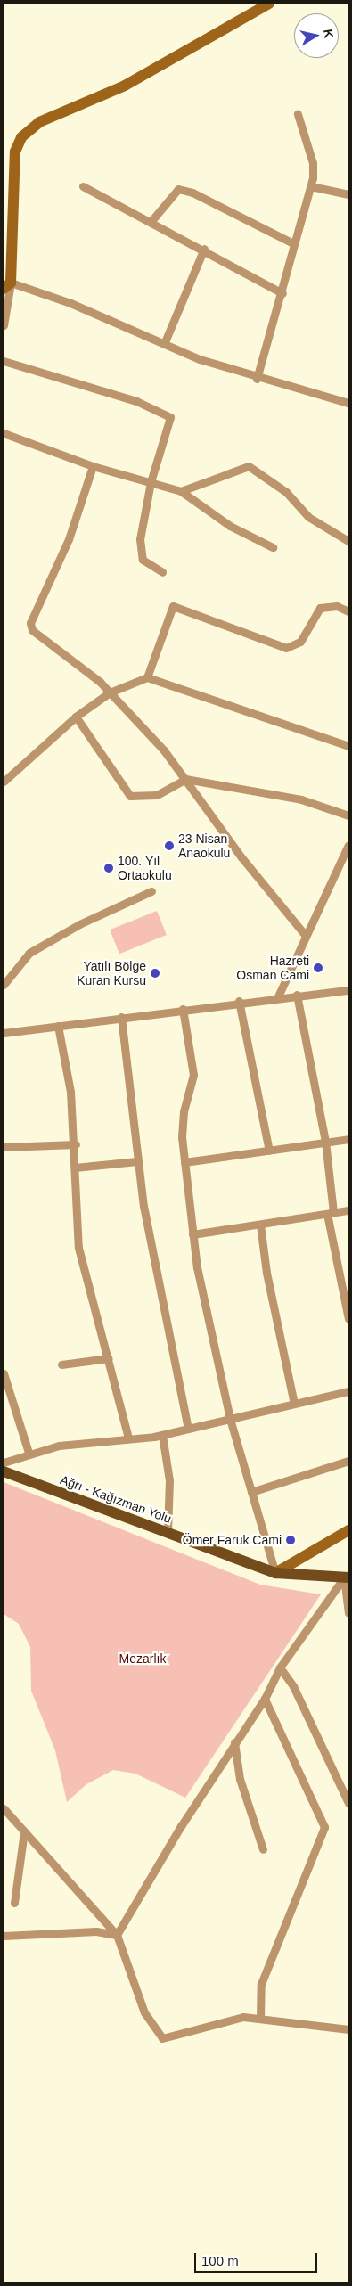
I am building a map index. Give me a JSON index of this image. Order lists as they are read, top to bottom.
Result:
{
  "streets": {
    "main road": ["Ağrı - Kağızman Yolu"]
  },
  "parks": ["Mezarlık"],
  "places": [
    "23 Nisan Anaokulu",
    "100. Yıl Ortaokulu",
    "Hazreti Osman Cami",
    "Yatılı Bölge Kuran Kursu",
    "Ömer Faruk Cami"
  ],
  "scale_bar": "100 m",
  "north": "right"
}
